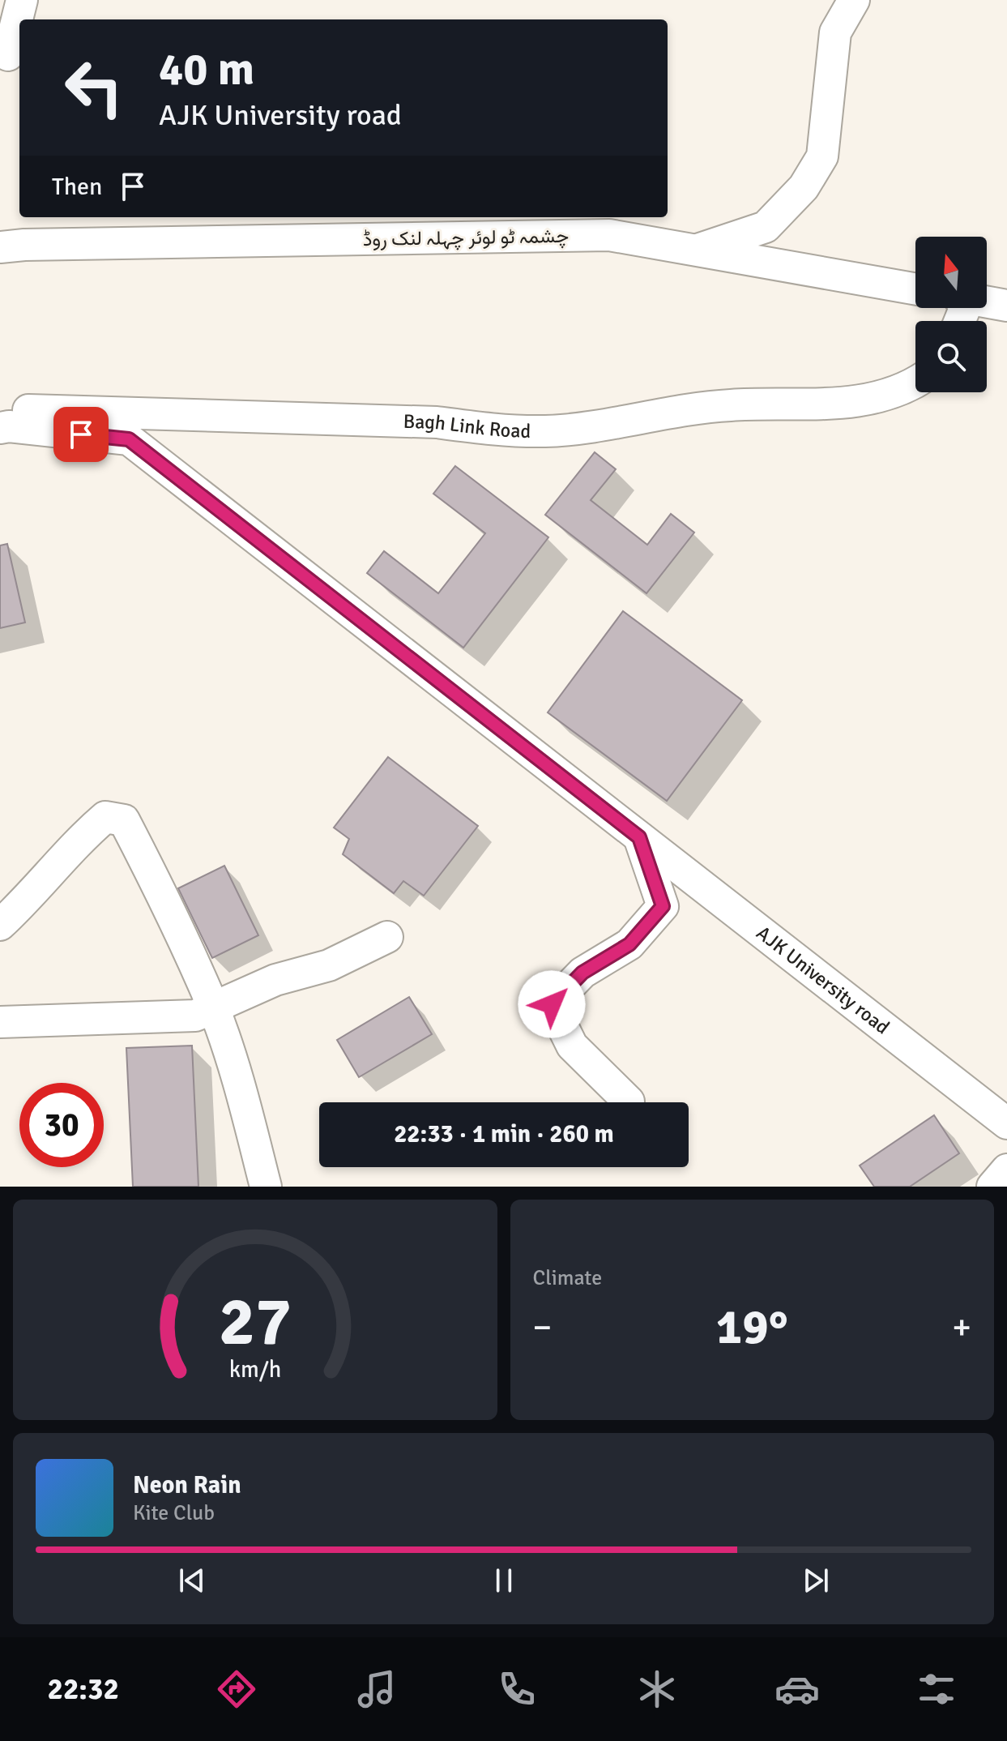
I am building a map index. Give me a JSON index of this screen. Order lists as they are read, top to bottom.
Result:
{
  "streets": {
    "street": ["چشمہ ٹو لوئر چہلہ لنک روڈ", "Bagh Link Road", "AJK University road"]
  },
  "north": "top",
  "page": {
    "turn": ["40 m", "AJK University road"],
    "then": "Then",
    "limit": "30",
    "trip": "22:33 · 1 min · 260 m",
    "tile": "Climate",
    "heat": ["−", "19°", "+"],
    "song": ["Neon Rain", "Kite Club"],
    "tabs": "22:32",
    "gauge": ["27", "km/h"]
  }
}
